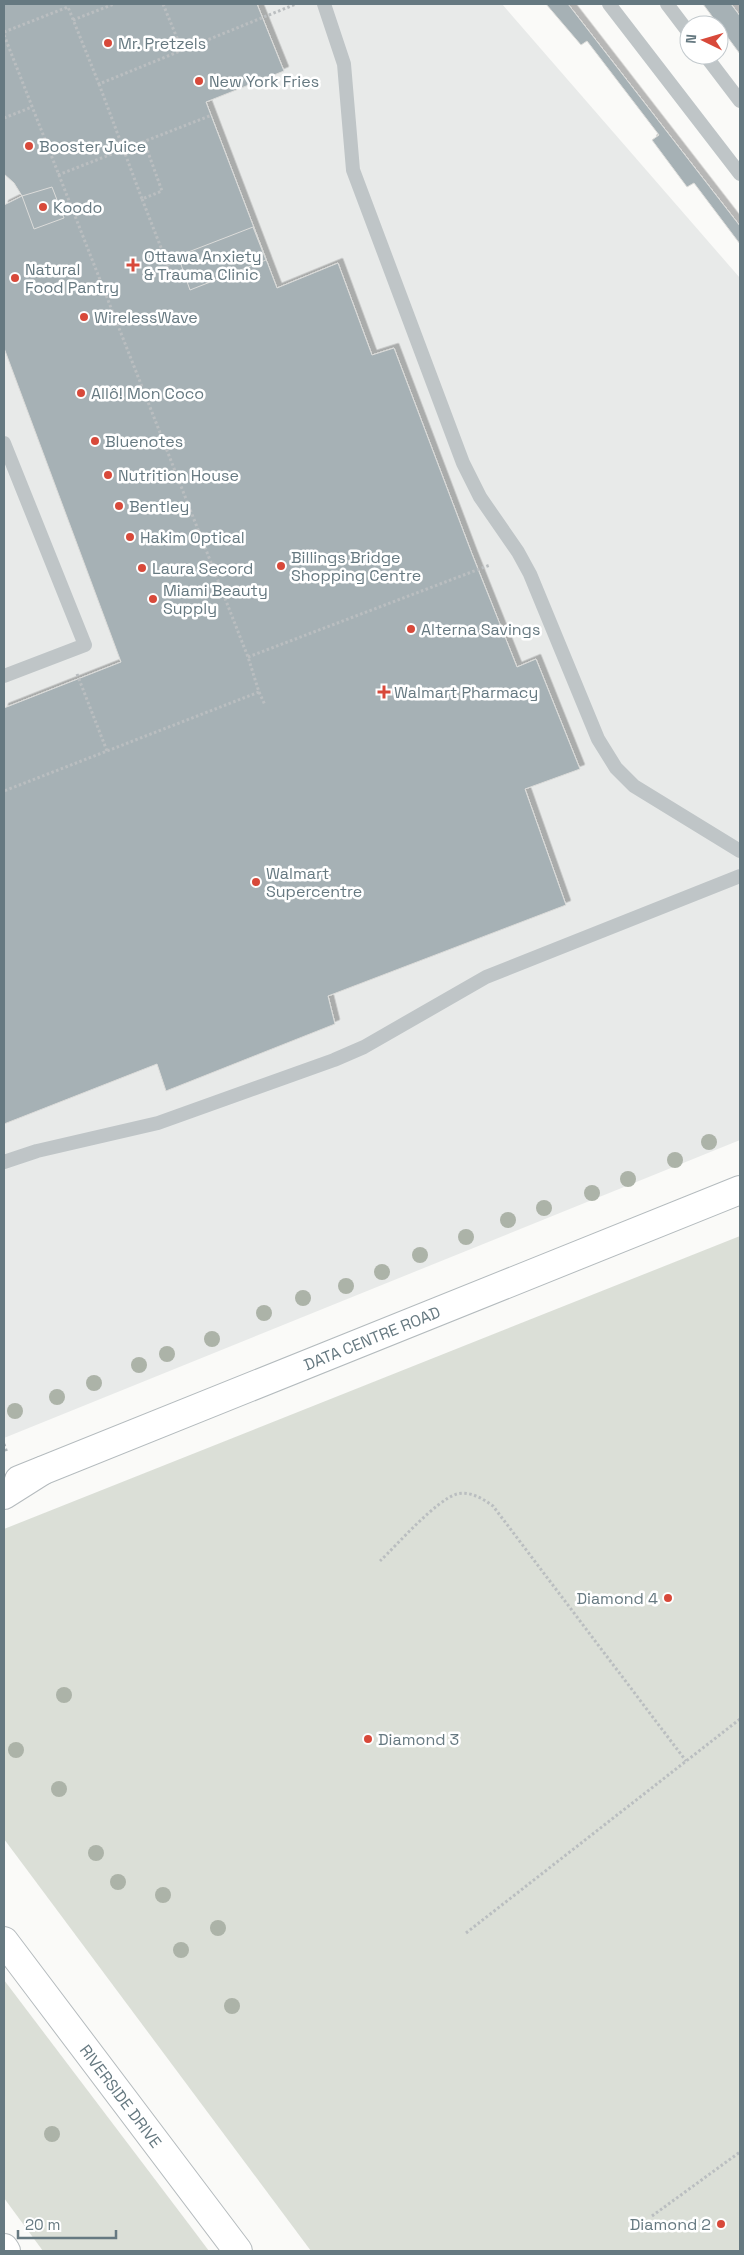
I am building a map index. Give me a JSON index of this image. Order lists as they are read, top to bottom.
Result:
{
  "streets": {
    "main road": ["DATA CENTRE ROAD", "RIVERSIDE DRIVE"]
  },
  "places": {
    "other": [
      "Mr. Pretzels",
      "New York Fries",
      "Booster Juice",
      "Koodo",
      "Natural Food Pantry",
      "WirelessWave",
      "Allô! Mon Coco",
      "Bluenotes",
      "Nutrition House",
      "Bentley",
      "Hakim Optical",
      "Billings Bridge Shopping Centre",
      "Laura Secord",
      "Miami Beauty Supply",
      "Alterna Savings",
      "Walmart Supercentre",
      "Diamond 4",
      "Diamond 3",
      "Diamond 2"
    ],
    "health": ["Ottawa Anxiety & Trauma Clinic", "Walmart Pharmacy"]
  },
  "scale_bar": "20 m",
  "north": "left"
}
